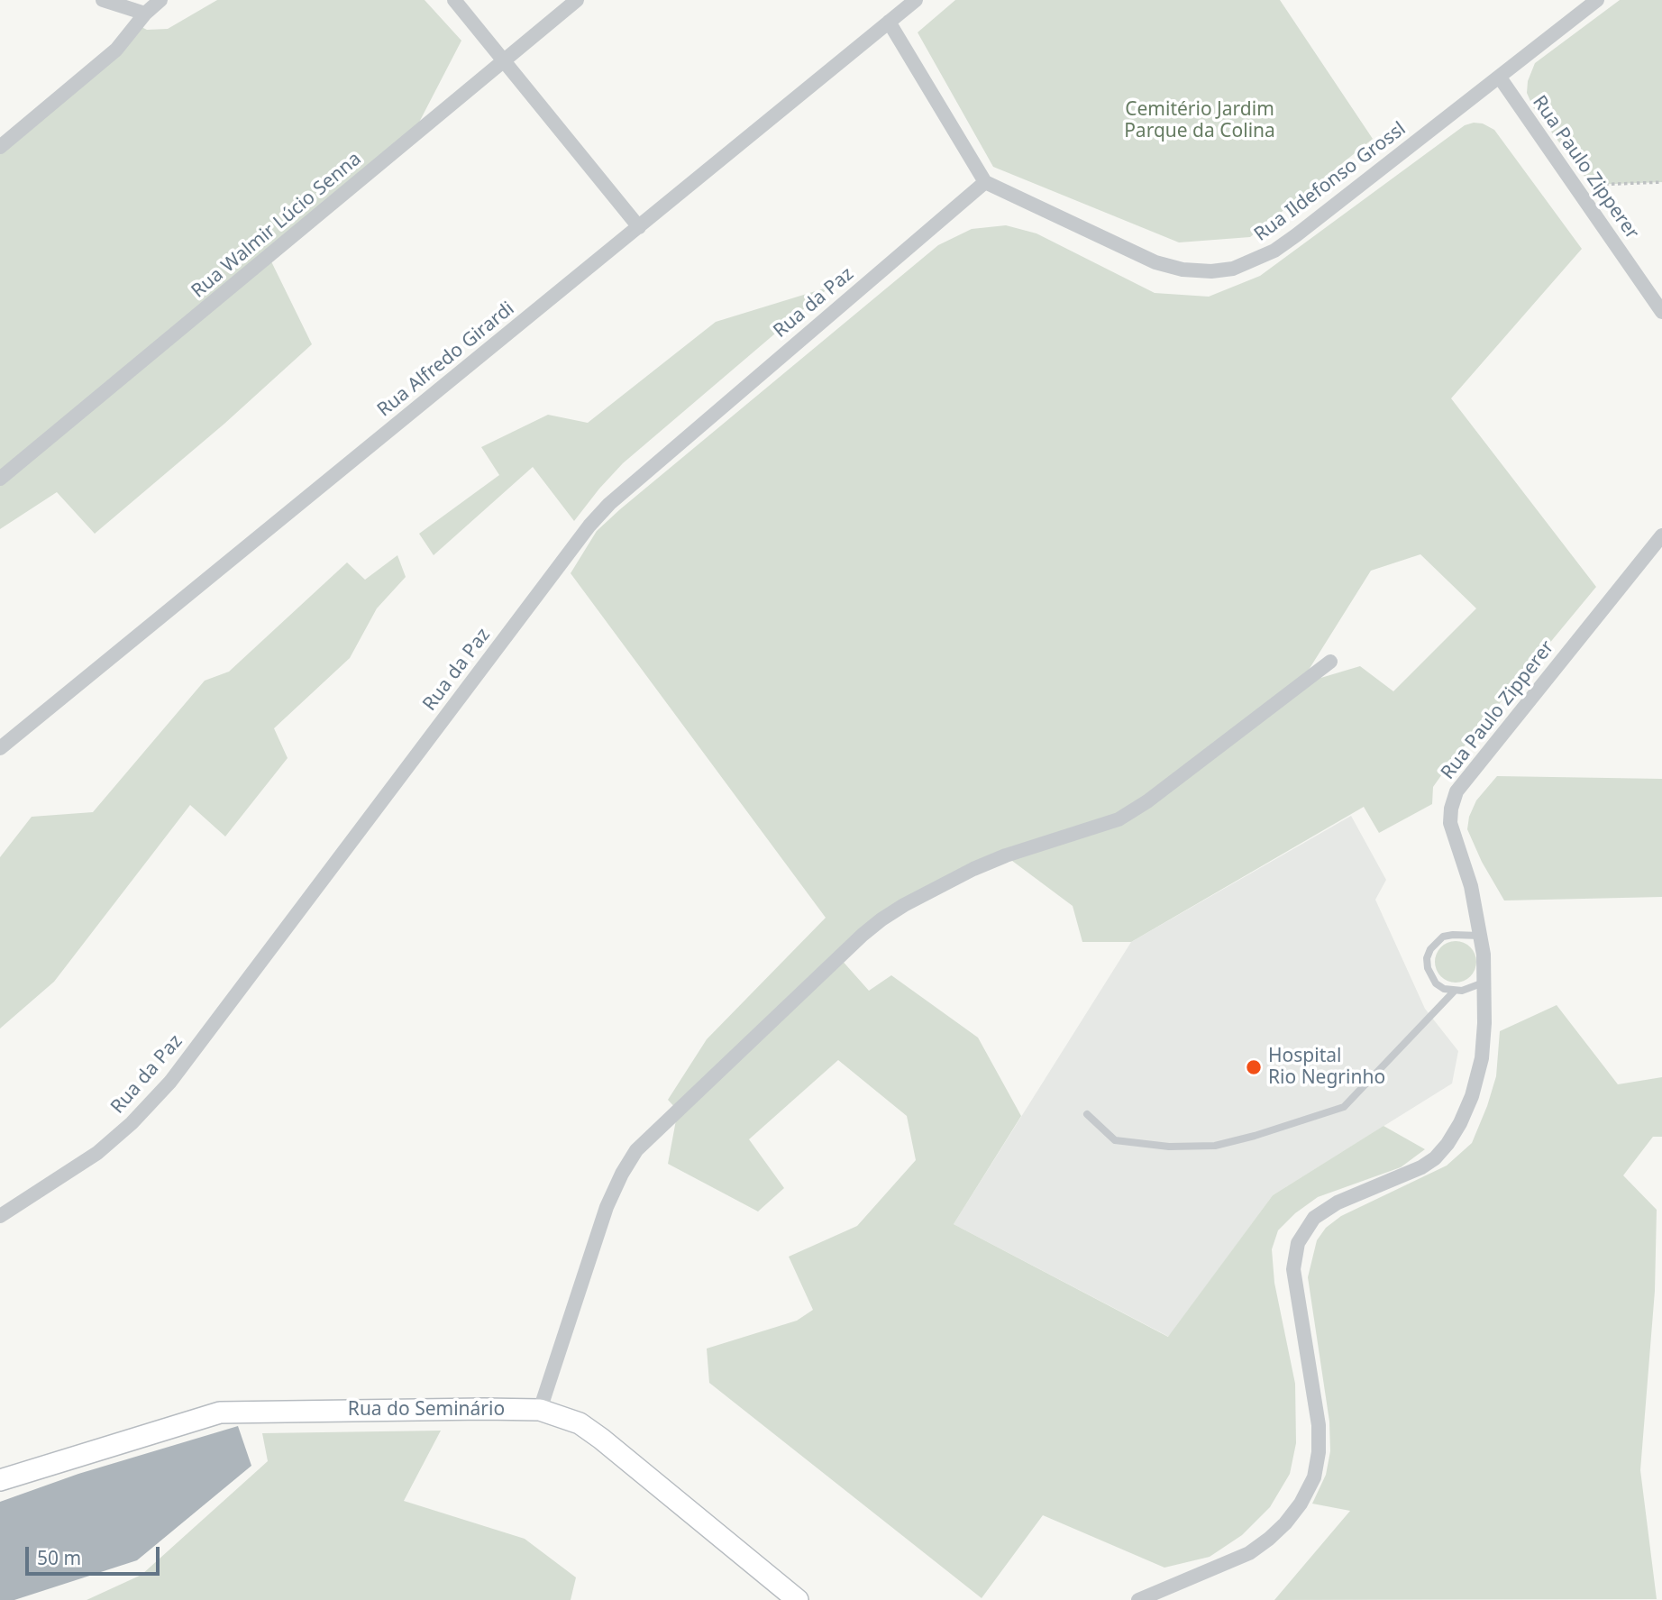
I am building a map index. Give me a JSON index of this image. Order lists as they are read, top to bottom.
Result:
{
  "streets": {
    "street": [
      "Rua Paulo Zipperer",
      "Rua Ildefonso Grossl",
      "Rua Walmir Lúcio Senna",
      "Rua da Paz",
      "Rua Alfredo Girardi",
      "Rua do Seminário"
    ]
  },
  "crossings": [
    ["Rua Paulo Zipperer", "Rua Ildefonso Grossl"],
    ["Rua Ildefonso Grossl", "Rua da Paz"]
  ],
  "parks": ["Cemitério Jardim Parque da Colina"],
  "places": ["Hospital Rio Negrinho"],
  "scale_bar": "50 m"
}
